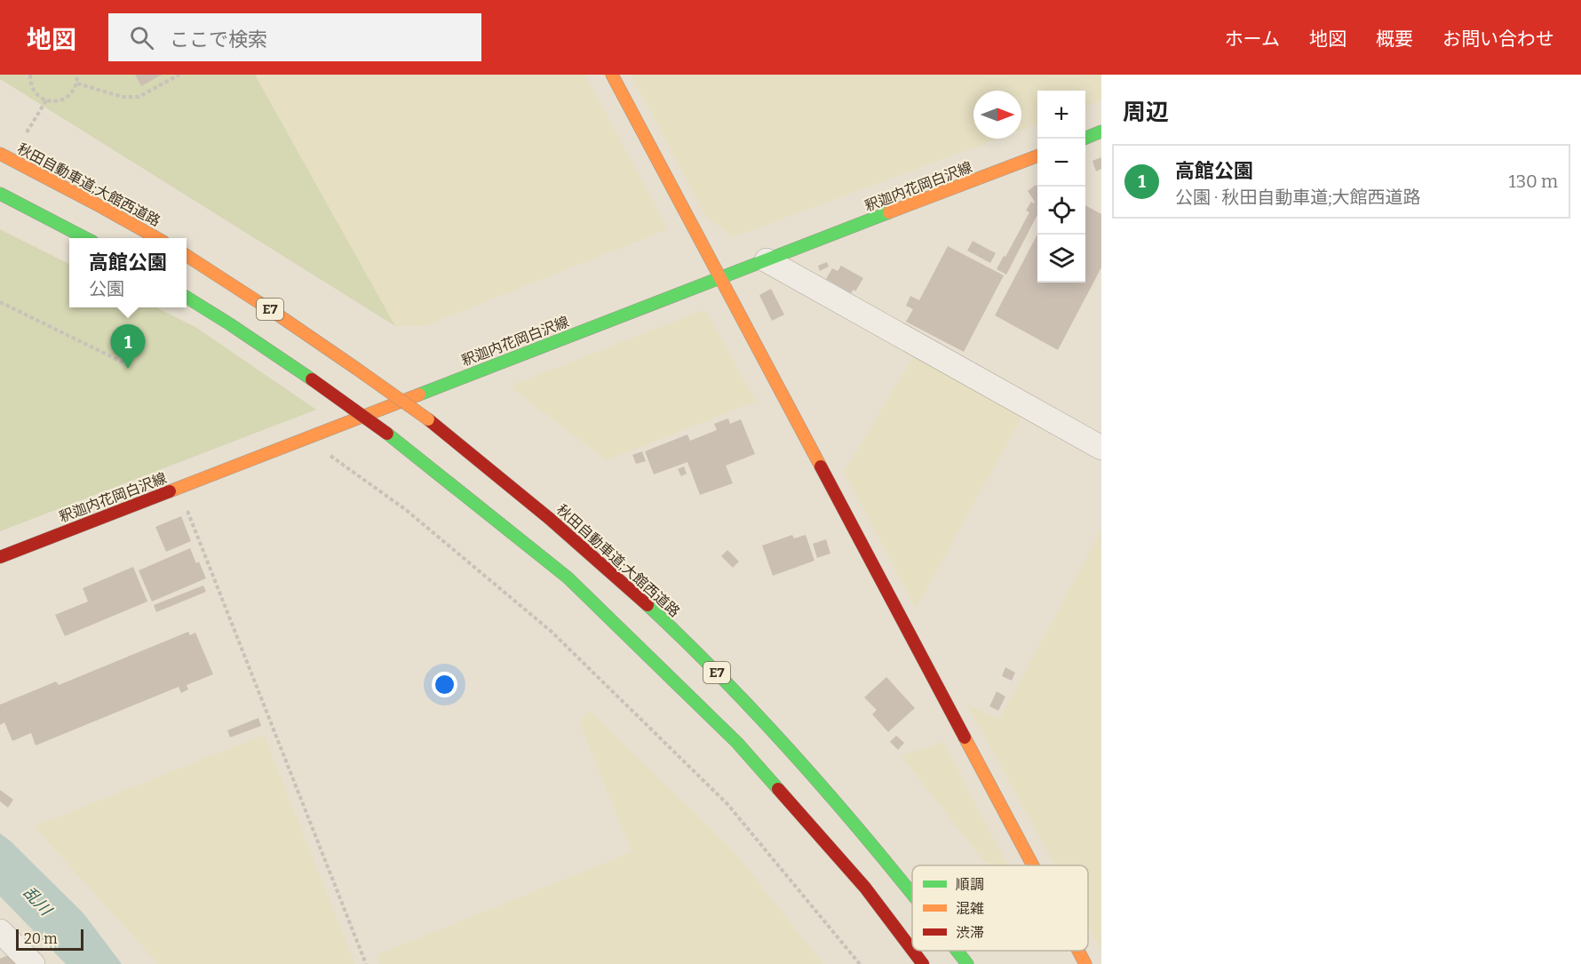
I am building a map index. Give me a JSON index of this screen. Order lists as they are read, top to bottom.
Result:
{
  "streets": {
    "main road": ["秋田自動車道;大館西道路", "釈迦内花岡白沢線", "E7"]
  },
  "water": ["乱川"],
  "legend": ["順調", "混雑", "渋滞"],
  "scale_bar": "20 m",
  "north": "right",
  "page": {
    "header": "地図",
    "search": "ここで検索",
    "nav": [
      "ホーム",
      "地図",
      "概要",
      "お問い合わせ"
    ],
    "heading": "周辺",
    "map_buttons": ["+", "−"],
    "list": [
      {
        "mark": "1",
        "name": "高館公園",
        "note": "公園 · 秋田自動車道;大館西道路",
        "value": "130 m"
      }
    ],
    "popup": ["高館公園", "公園"],
    "pins": "1",
    "scale": "20 m"
  }
}
